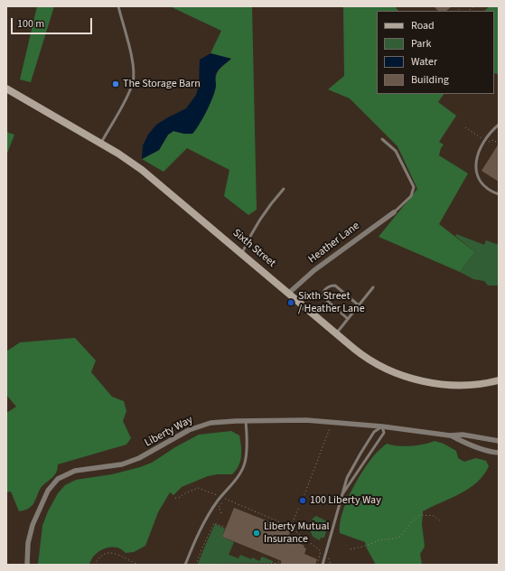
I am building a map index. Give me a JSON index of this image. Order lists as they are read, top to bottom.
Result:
{
  "streets": {
    "main road": ["Sixth Street"],
    "street": ["Heather Lane", "Liberty Way"]
  },
  "crossings": [
    ["Heather Lane", "Sixth Street"]
  ],
  "places": [
    "The Storage Barn",
    "Sixth Street / Heather Lane",
    "100 Liberty Way",
    "Liberty Mutual Insurance"
  ],
  "legend": [
    "Road",
    "Park",
    "Water",
    "Building"
  ],
  "scale_bar": "100 m"
}
